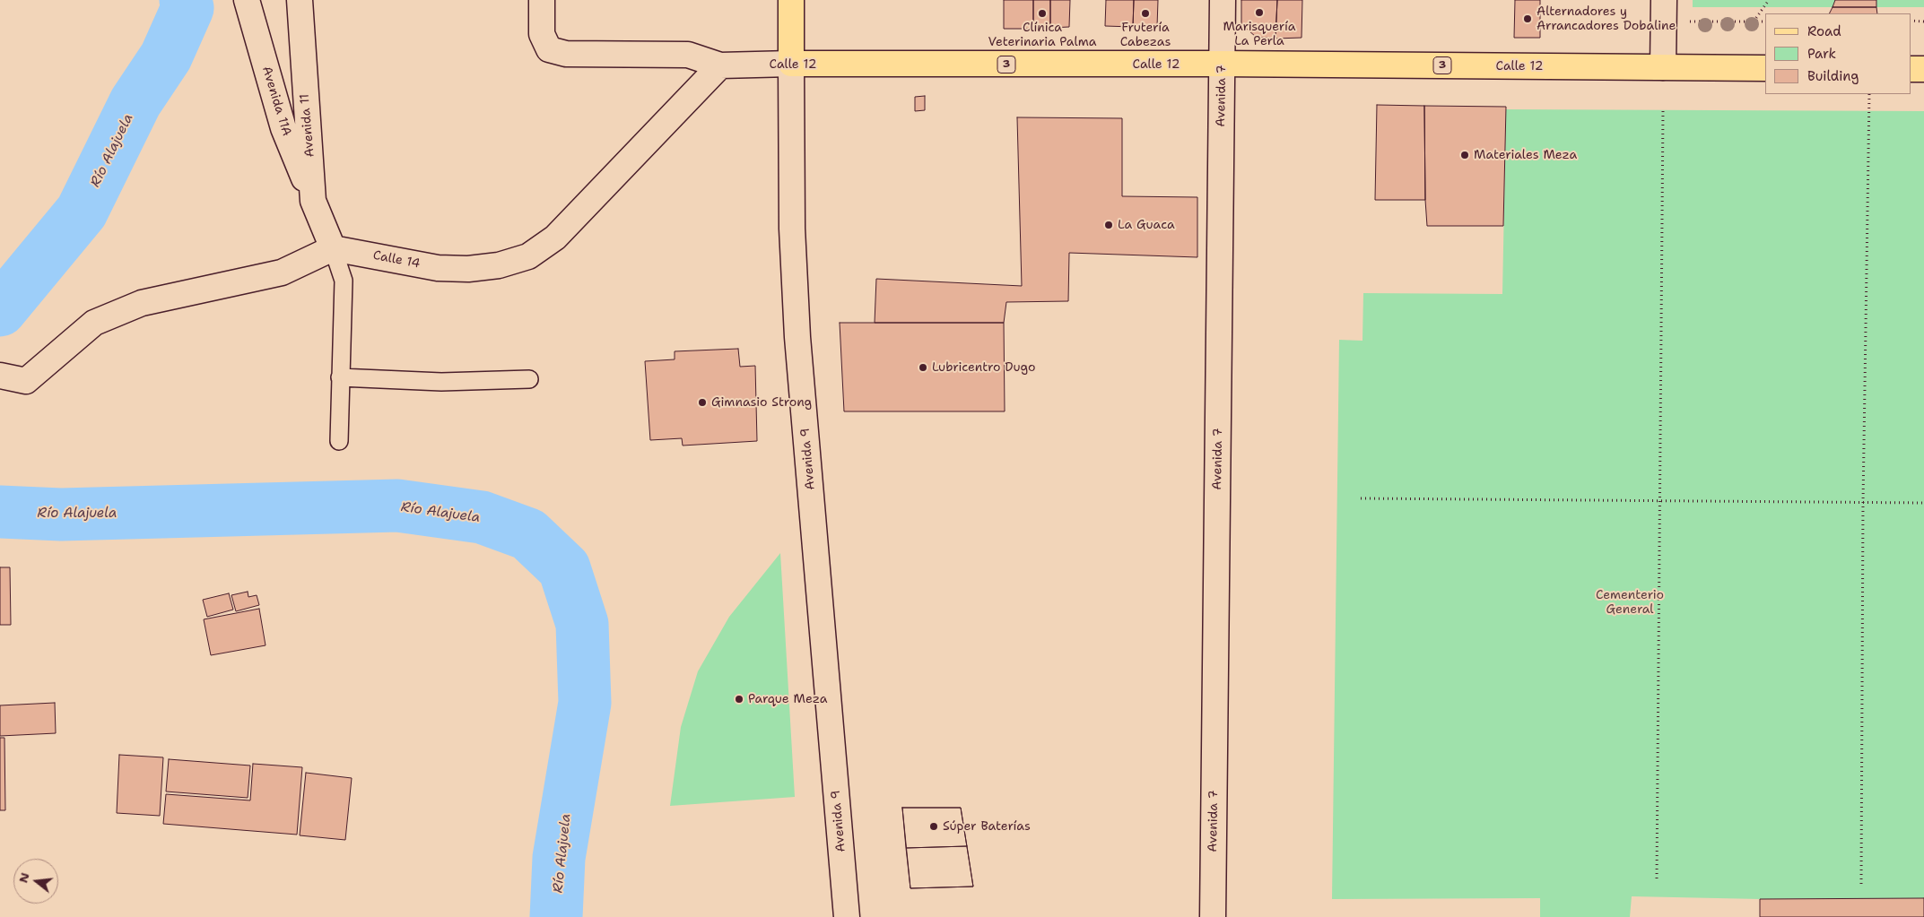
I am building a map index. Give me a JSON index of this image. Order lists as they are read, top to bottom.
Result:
{
  "streets": {
    "main road": ["Calle 12", "3", "Avenida 9"],
    "street": [
      "Avenida 7",
      "Avenida 11A",
      "Avenida 11",
      "Calle 14"
    ]
  },
  "crossings": [
    ["Calle 12", "Avenida 7"],
    ["Calle 12", "Calle 14"],
    ["Calle 12", "Avenida 9"],
    ["Avenida 11A", "Avenida 11"],
    ["Avenida 11", "Calle 14"]
  ],
  "water": ["Río Alajuela"],
  "parks": ["Cementerio General"],
  "places": [
    "Marisquería La Perla",
    "Clínica Veterinaria Palma",
    "Frutería Cabezas",
    "Alternadores y Arrancadores Dobaline",
    "Materiales Meza",
    "La Guaca",
    "Lubricentro Dugo",
    "Gimnasio Strong",
    "Parque Meza",
    "Súper Baterías"
  ],
  "legend": ["Road", "Park", "Building"],
  "north": "left"
}
